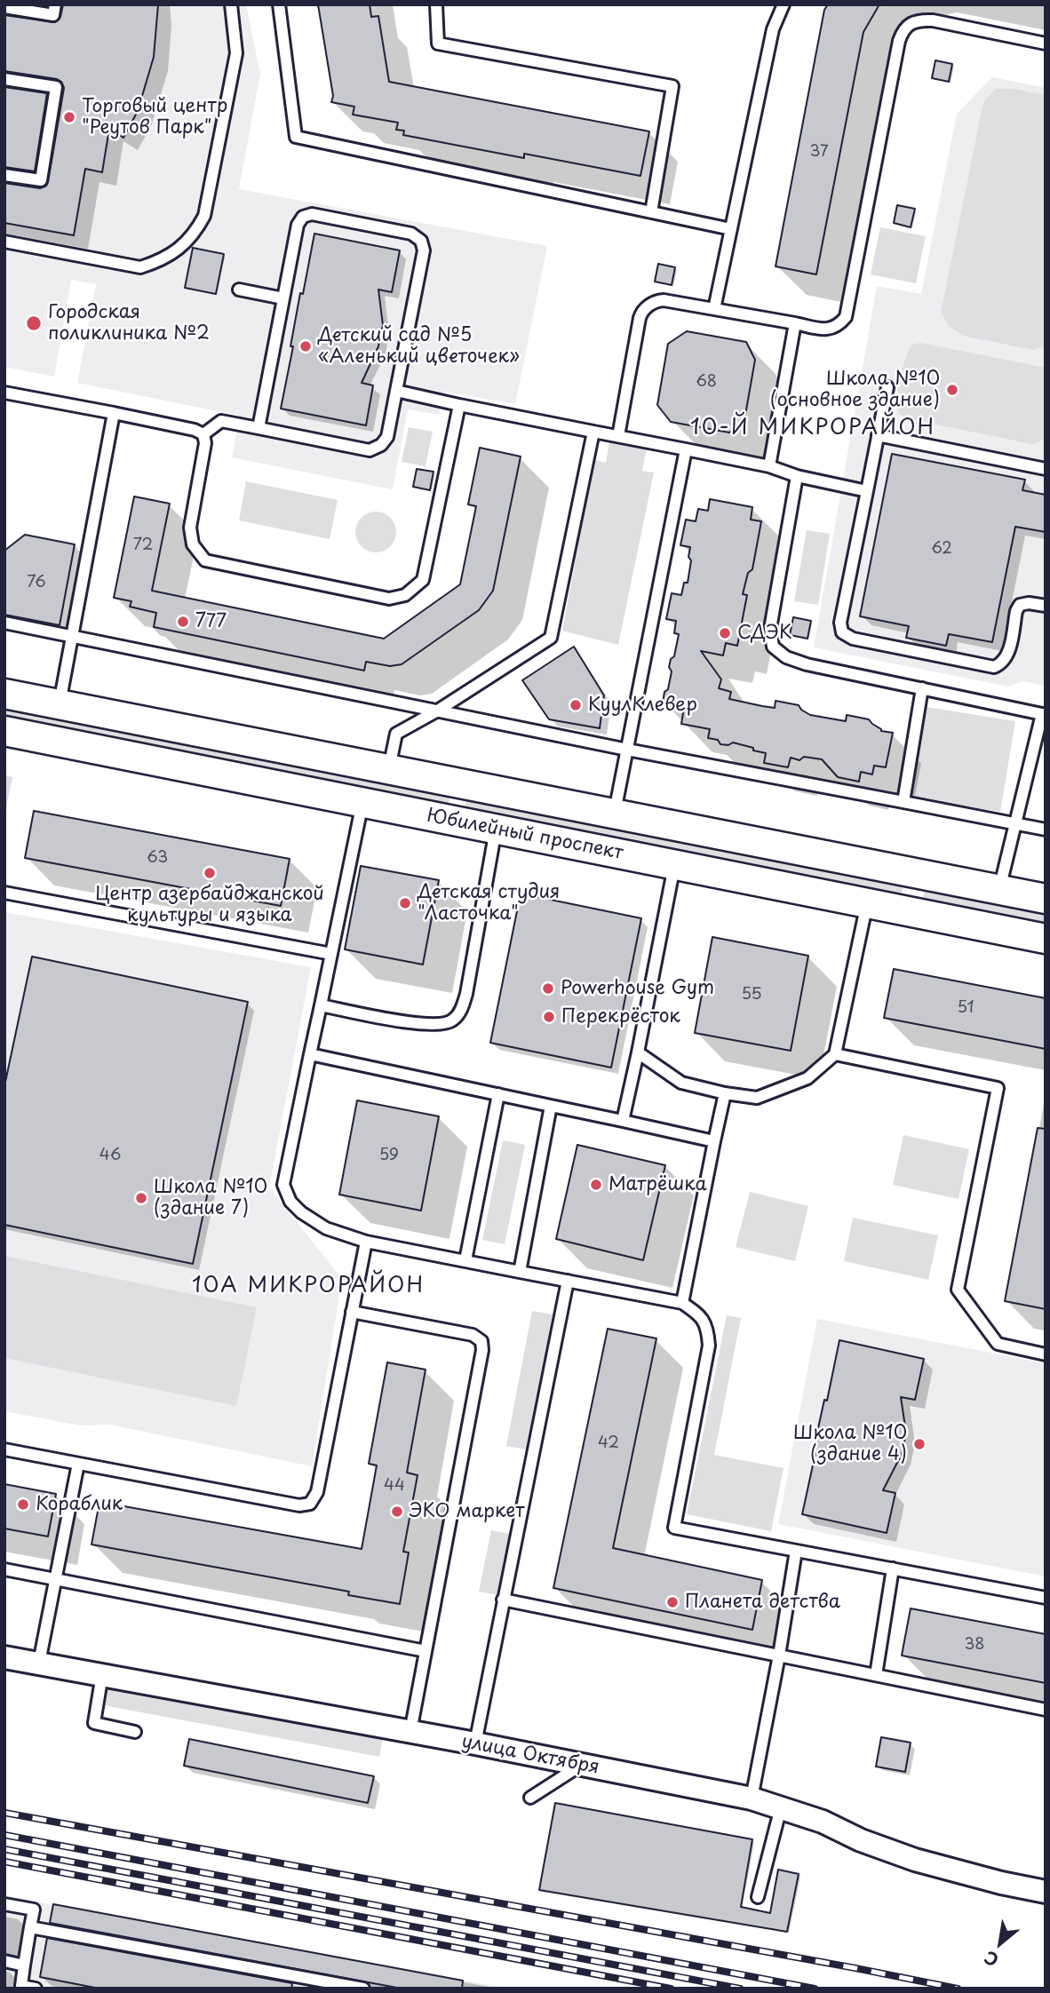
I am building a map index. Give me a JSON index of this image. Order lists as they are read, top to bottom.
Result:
{
  "streets": {
    "street": ["Юбилейный проспект", "улица Октября"]
  },
  "districts": ["10-Й МИКРОРАЙОН", "10А МИКРОРАЙОН"],
  "places": [
    "Торговый центр \"Реутов Парк\"",
    "Городская поликлиника №2",
    "Детский сад №5 «Аленький цветочек»",
    "Школа №10 (основное здание)",
    "777",
    "СДЭК",
    "КуулКлевер",
    "Центр азербайджанской культуры и языка",
    "Детская студия \"Ласточка\"",
    "Powerhouse Gym",
    "Перекрёсток",
    "Матрёшка",
    "Школа №10 (здание 7)",
    "Школа №10 (здание 4)",
    "Кораблик",
    "ЭКО маркет",
    "Планета детства"
  ],
  "house_numbers": [
    "37",
    "68",
    "72",
    "62",
    "76",
    "63",
    "55",
    "51",
    "46",
    "59",
    "42",
    "44",
    "38"
  ],
  "north": "bottom left"
}
